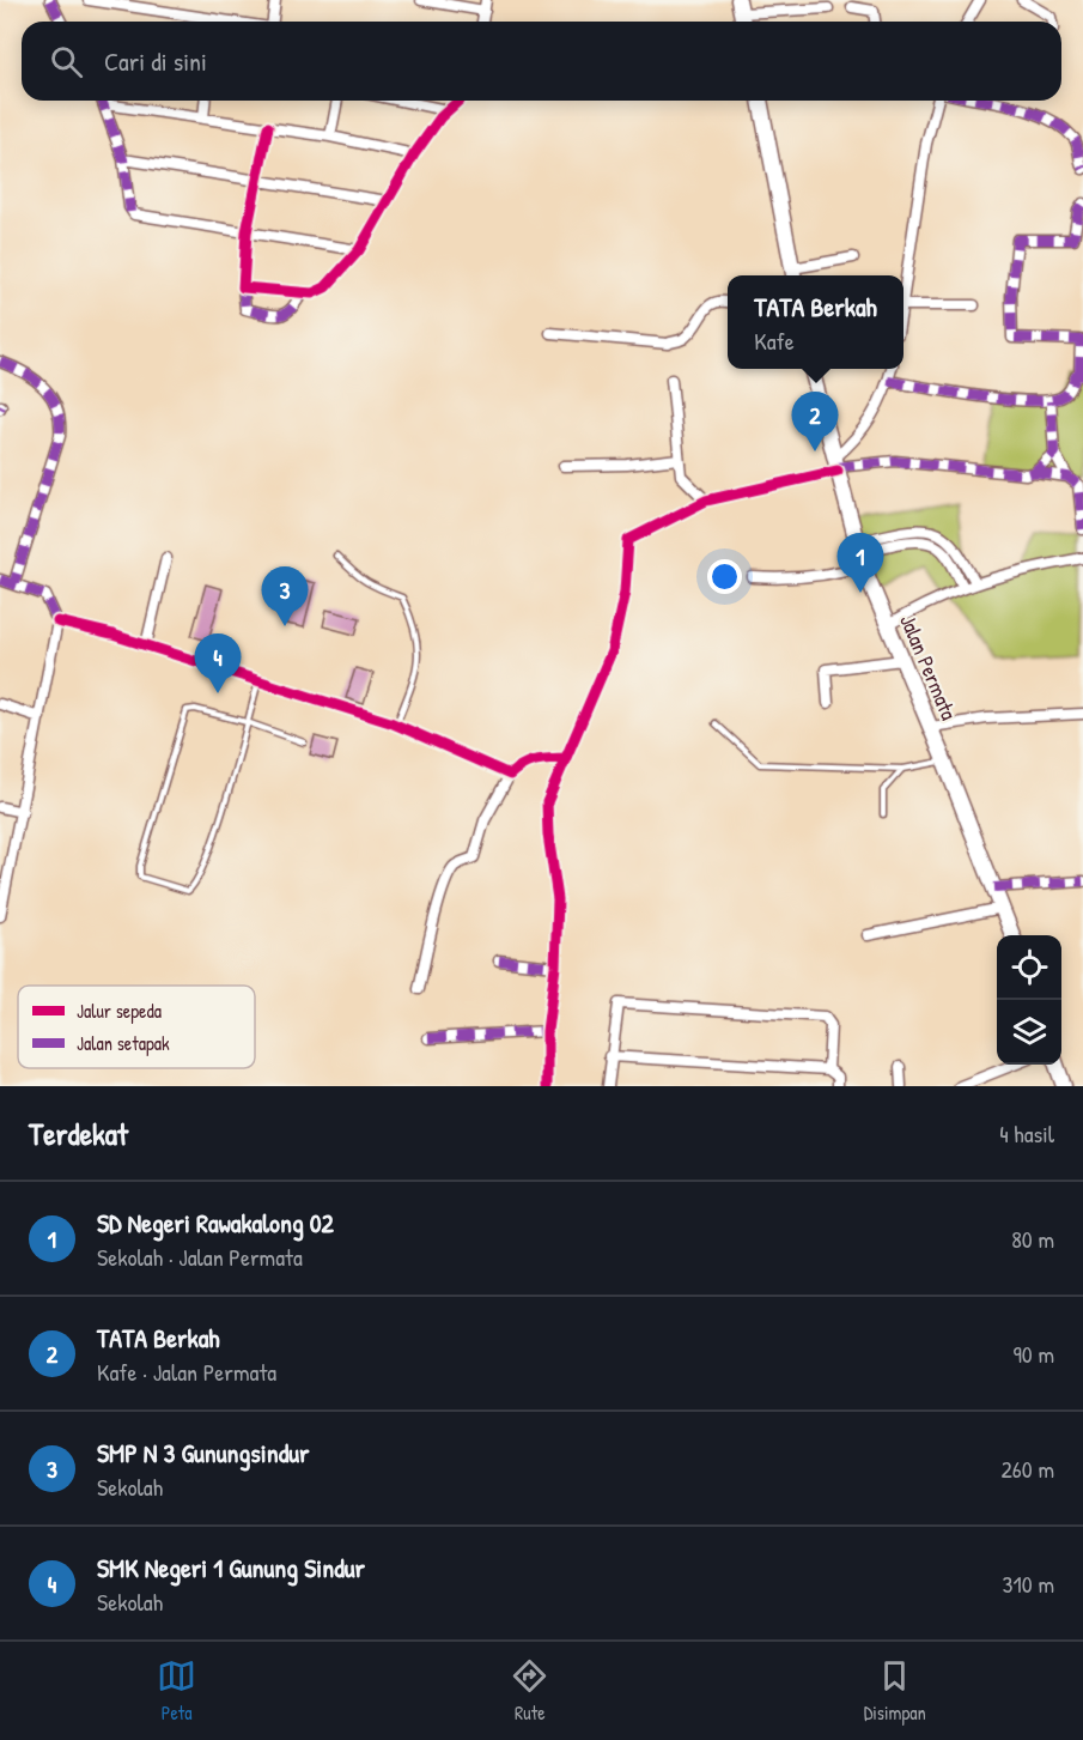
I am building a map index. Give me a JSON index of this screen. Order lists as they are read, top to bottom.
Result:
{
  "streets": {
    "main road": ["Jalan Permata"]
  },
  "legend": ["Jalur sepeda", "Jalan setapak"],
  "page": {
    "search": "Cari di sini",
    "popup": ["TATA Berkah", "Kafe"],
    "pins": [
      "2",
      "1",
      "3",
      "4"
    ],
    "heading": ["Terdekat", "4 hasil"],
    "list": [
      {
        "mark": "1",
        "name": "SD Negeri Rawakalong 02",
        "note": "Sekolah · Jalan Permata",
        "value": "80 m"
      },
      {
        "mark": "2",
        "name": "TATA Berkah",
        "note": "Kafe · Jalan Permata",
        "value": "90 m"
      },
      {
        "mark": "3",
        "name": "SMP N 3 Gunungsindur",
        "note": "Sekolah",
        "value": "260 m"
      },
      {
        "mark": "4",
        "name": "SMK Negeri 1 Gunung Sindur",
        "note": "Sekolah",
        "value": "310 m"
      }
    ],
    "nav": ["Peta", "Rute", "Disimpan"]
  }
}
